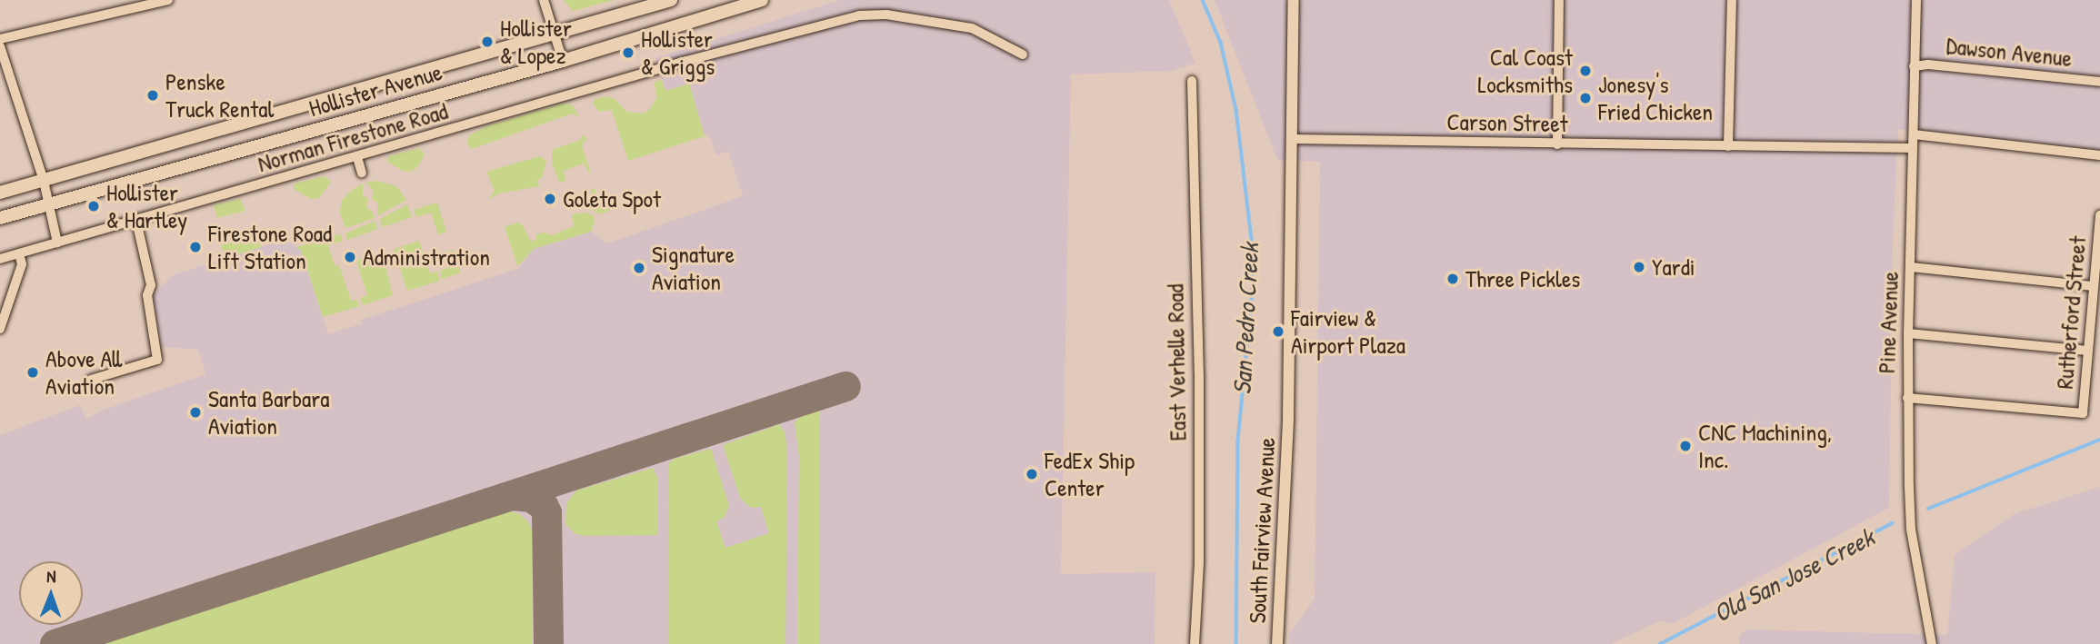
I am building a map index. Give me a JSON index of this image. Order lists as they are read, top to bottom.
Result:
{
  "streets": {
    "main road": ["Hollister Avenue"],
    "street": [
      "Dawson Avenue",
      "Carson Street",
      "Norman Firestone Road",
      "Rutherford Street",
      "Pine Avenue",
      "East Verhelle Road",
      "South Fairview Avenue"
    ]
  },
  "crossings": [
    ["Dawson Avenue", "Pine Avenue"],
    ["Carson Street", "Pine Avenue"],
    ["Carson Street", "South Fairview Avenue"],
    ["Rutherford Street", "Pine Avenue"]
  ],
  "water": ["San Pedro Creek", "Old San Jose Creek"],
  "places": [
    "Hollister & Lopez",
    "Hollister & Griggs",
    "Cal Coast Locksmiths",
    "Penske Truck Rental",
    "Jonesy's Fried Chicken",
    "Goleta Spot",
    "Hollister & Hartley",
    "Firestone Road Lift Station",
    "Administration",
    "Yardi",
    "Signature Aviation",
    "Three Pickles",
    "Fairview & Airport Plaza",
    "Above All Aviation",
    "Santa Barbara Aviation",
    "CNC Machining, Inc.",
    "FedEx Ship Center"
  ],
  "north": "top"
}
